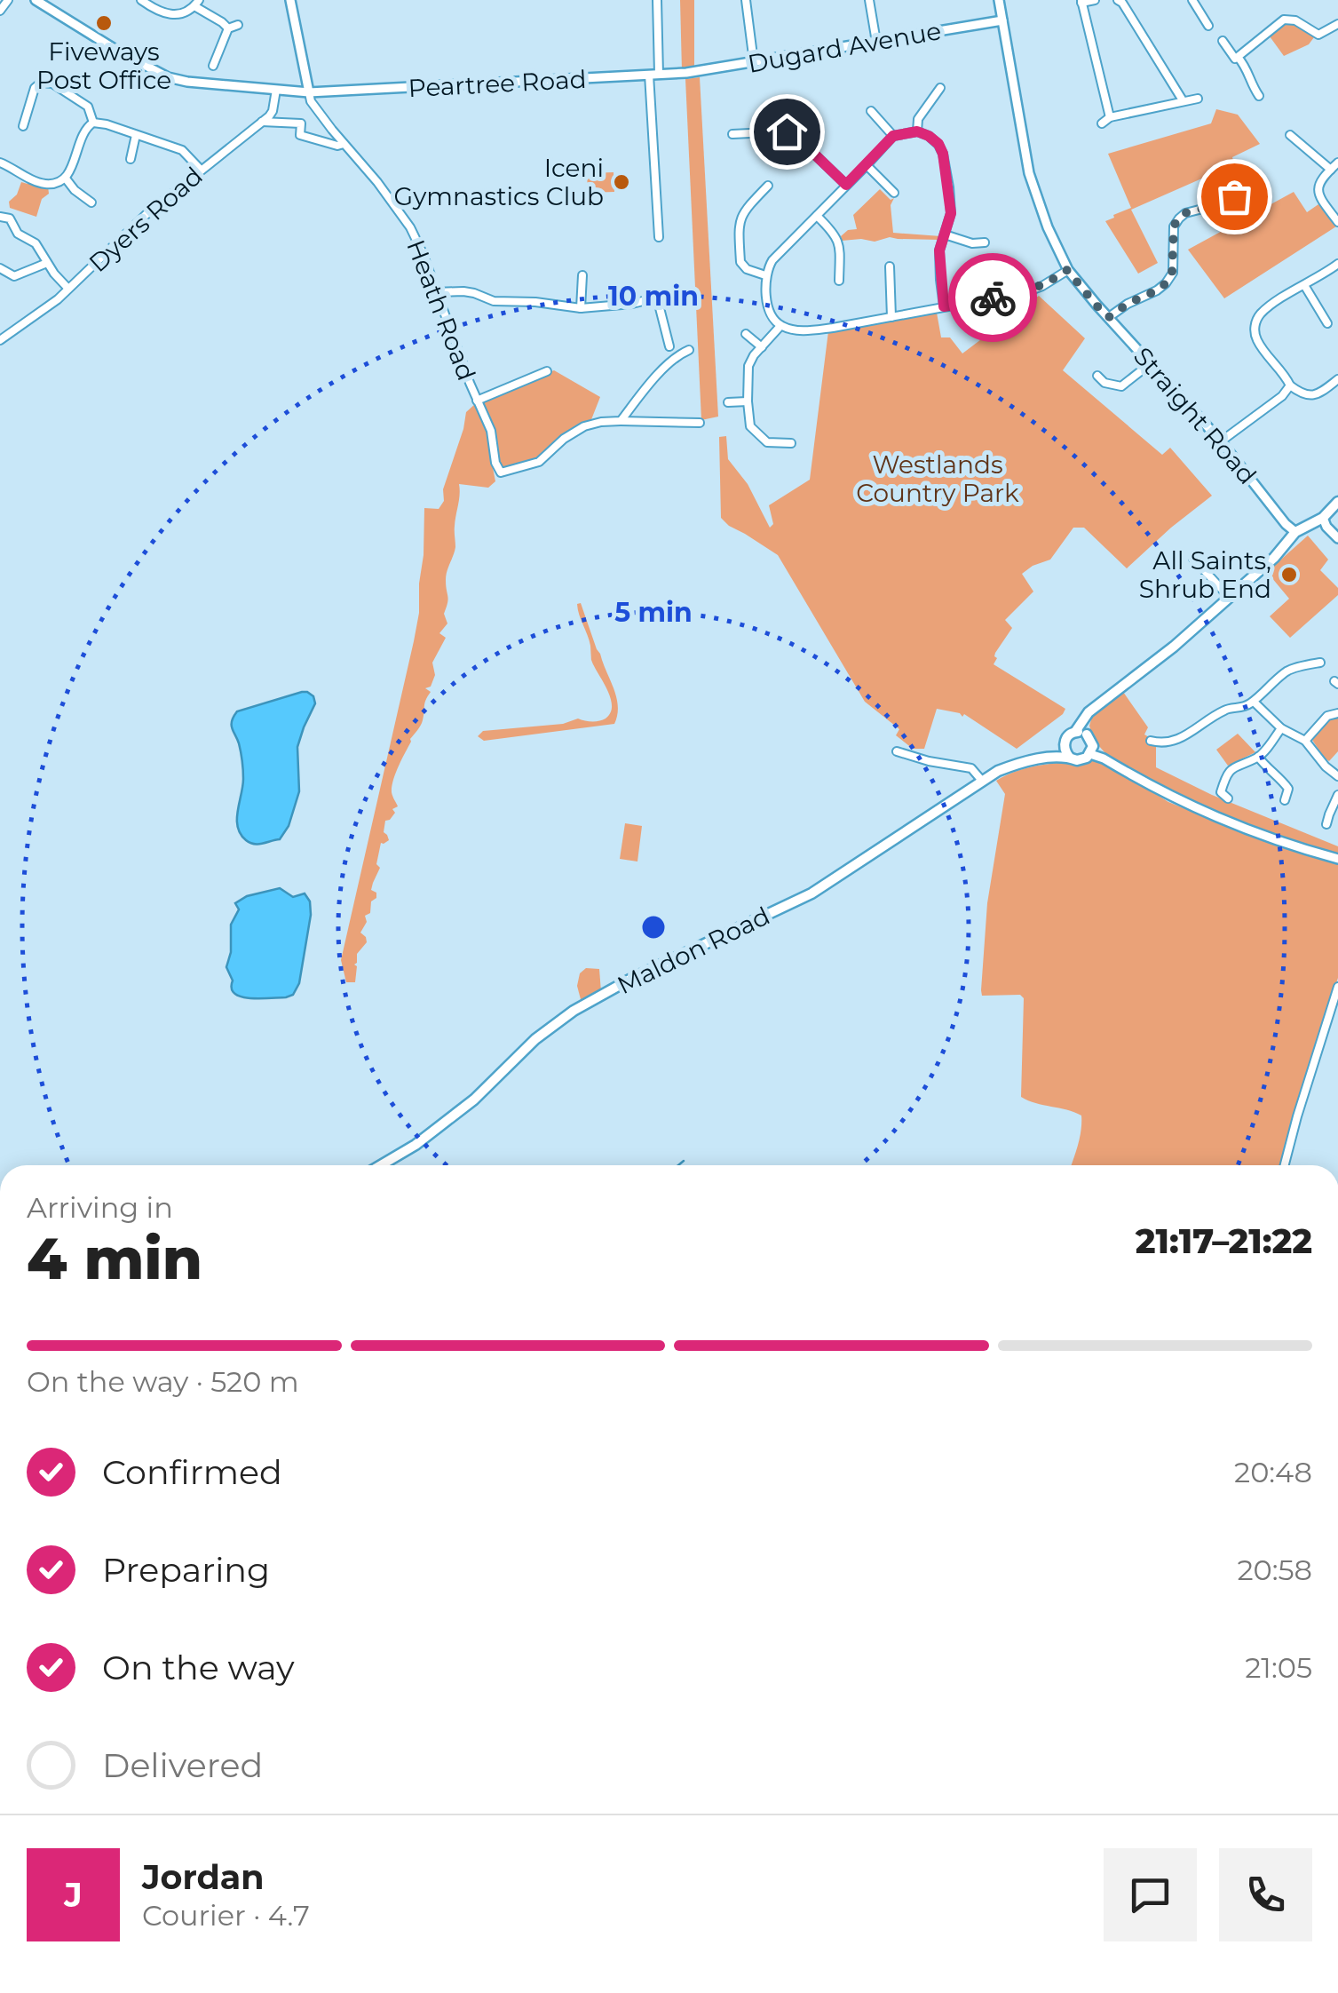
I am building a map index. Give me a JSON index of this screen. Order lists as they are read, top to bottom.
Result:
{
  "streets": {
    "main road": ["Maldon Road"],
    "street": [
      "Dugard Avenue",
      "Peartree Road",
      "Dyers Road",
      "Heath Road",
      "Straight Road"
    ]
  },
  "crossings": [
    ["Dugard Avenue", "Peartree Road"],
    ["Dugard Avenue", "Straight Road"],
    ["Peartree Road", "Dyers Road"],
    ["Peartree Road", "Heath Road"]
  ],
  "parks": ["Westlands Country Park"],
  "places": ["Fiveways Post Office", "Iceni Gymnastics Club", "All Saints, Shrub End"],
  "page": {
    "heading": ["4 min", "Arriving in", "21:17–21:22"],
    "panel": ["Jordan", "Courier · 4.7"],
    "bar": "On the way · 520 m",
    "list": [
      ["Confirmed", "20:48"],
      ["Preparing", "20:58"],
      ["On the way", "21:05"],
      "Delivered"
    ],
    "round": "J"
  },
  "rings": ["10 min", "5 min"]
}
